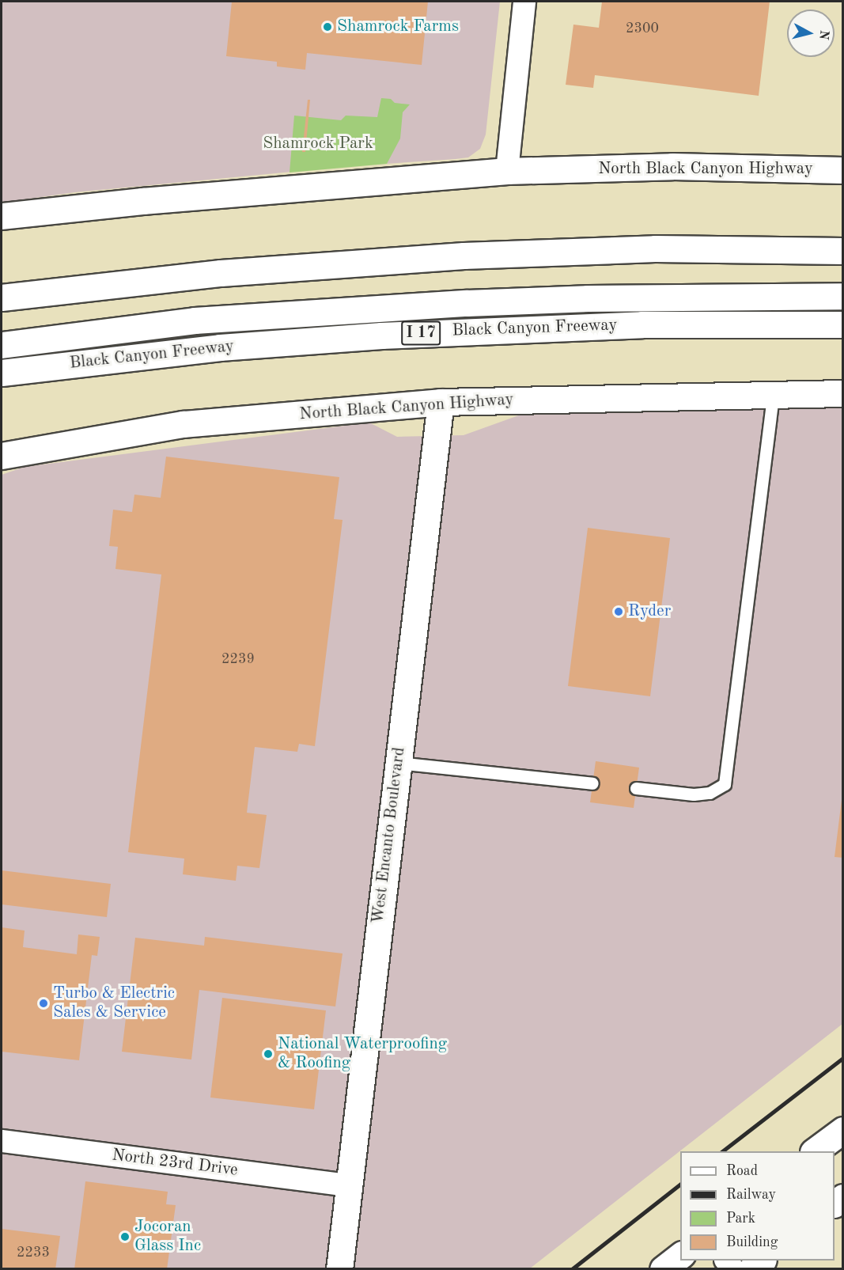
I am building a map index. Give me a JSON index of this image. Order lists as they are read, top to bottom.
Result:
{
  "streets": {
    "main road": [
      "North Black Canyon Highway",
      "Black Canyon Freeway",
      "I 17",
      "West Encanto Boulevard"
    ],
    "street": ["North 23rd Drive"]
  },
  "crossings": [
    ["North Black Canyon Highway", "West Encanto Boulevard"],
    ["West Encanto Boulevard", "North 23rd Drive"]
  ],
  "parks": ["Shamrock Park"],
  "places": [
    "Shamrock Farms",
    "Ryder",
    "Turbo & Electric Sales & Service",
    "National Waterproofing & Roofing",
    "Jocoran Glass Inc"
  ],
  "house_numbers": ["2300", "2239", "2233"],
  "legend": [
    "Road",
    "Railway",
    "Park",
    "Building"
  ],
  "north": "right"
}
